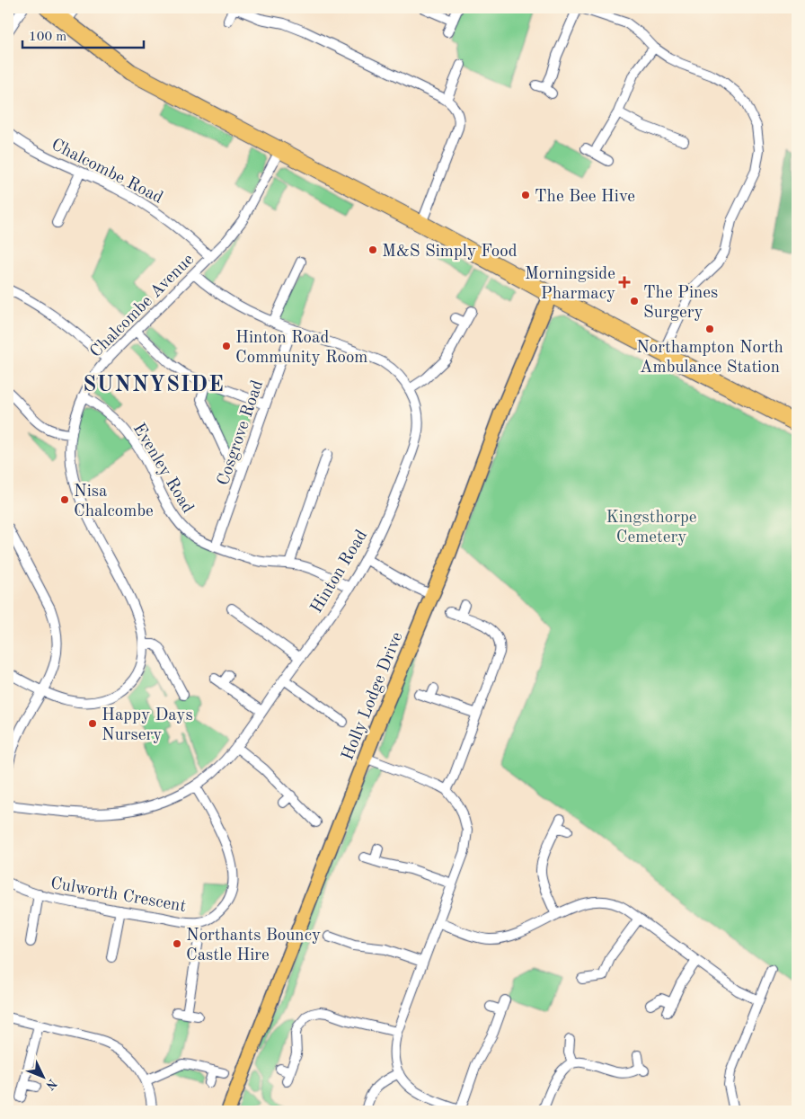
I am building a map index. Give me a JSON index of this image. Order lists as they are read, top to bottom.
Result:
{
  "streets": {
    "main road": ["Holly Lodge Drive"],
    "street": [
      "Chalcombe Road",
      "Chalcombe Avenue",
      "Cosgrove Road",
      "Evenley Road",
      "Hinton Road",
      "Culworth Crescent"
    ]
  },
  "crossings": [
    ["Chalcombe Road", "Chalcombe Avenue"],
    ["Chalcombe Avenue", "Evenley Road"],
    ["Chalcombe Avenue", "Hinton Road"],
    ["Cosgrove Road", "Evenley Road"],
    ["Cosgrove Road", "Hinton Road"],
    ["Evenley Road", "Hinton Road"],
    ["Hinton Road", "Culworth Crescent"]
  ],
  "districts": ["SUNNYSIDE"],
  "parks": ["Kingsthorpe Cemetery"],
  "places": {
    "other": [
      "The Bee Hive",
      "M&S Simply Food",
      "The Pines Surgery",
      "Northampton North Ambulance Station",
      "Hinton Road Community Room",
      "Nisa Chalcombe",
      "Happy Days Nursery",
      "Northants Bouncy Castle Hire"
    ],
    "health": ["Morningside Pharmacy"]
  },
  "scale_bar": "100 m",
  "north": "bottom right"
}
